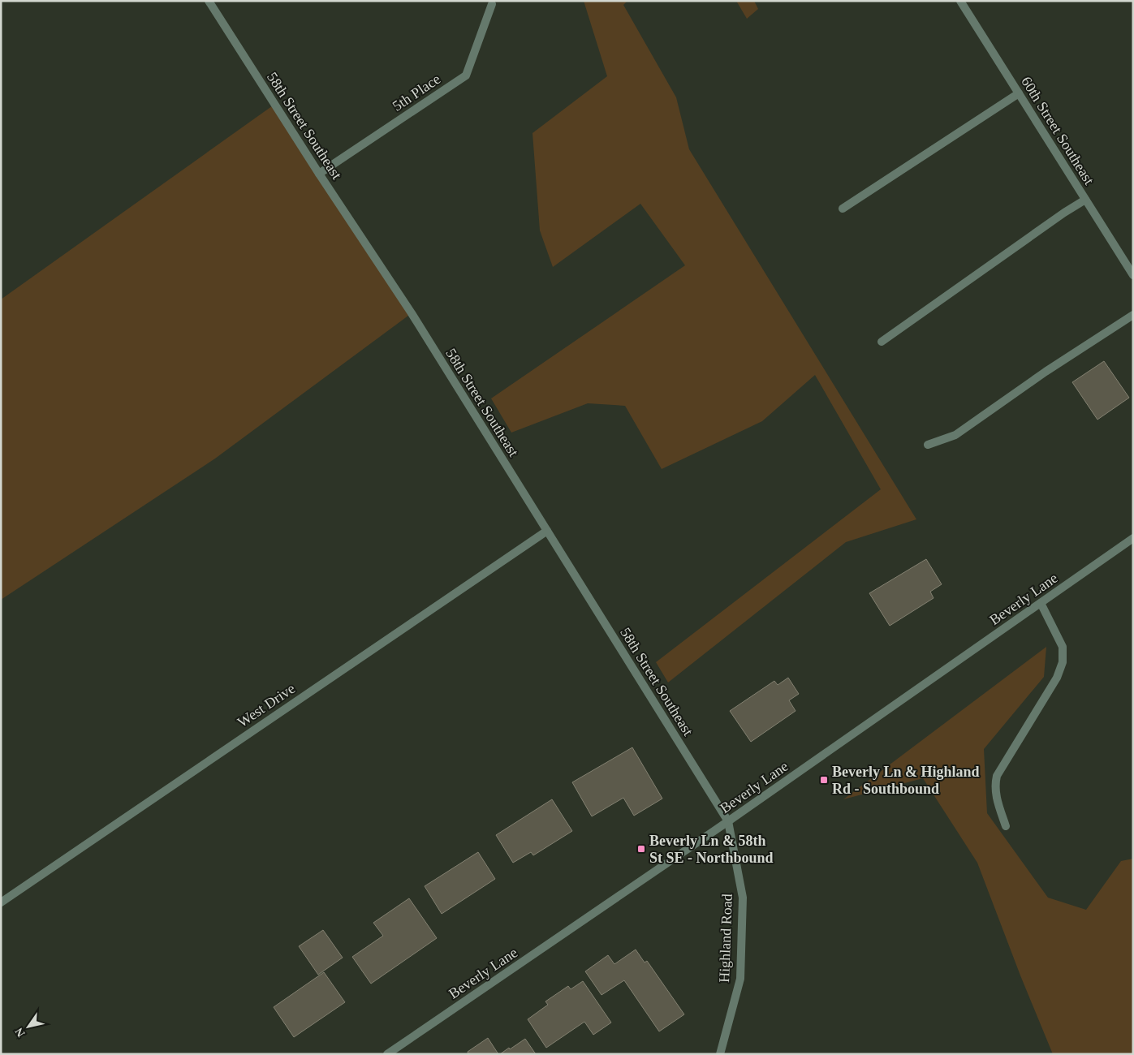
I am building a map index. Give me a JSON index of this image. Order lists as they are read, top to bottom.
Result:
{
  "streets": {
    "street": [
      "5th Place",
      "58th Street Southeast",
      "60th Street Southeast",
      "Beverly Lane",
      "West Drive",
      "Highland Road"
    ]
  },
  "crossings": [
    ["5th Place", "58th Street Southeast"],
    ["58th Street Southeast", "Beverly Lane"],
    ["58th Street Southeast", "West Drive"],
    ["58th Street Southeast", "Highland Road"],
    ["Beverly Lane", "Highland Road"]
  ],
  "places": {
    "transit": ["Beverly Ln & Highland Rd - Southbound", "Beverly Ln & 58th St SE - Northbound"]
  },
  "north": "bottom left"
}
